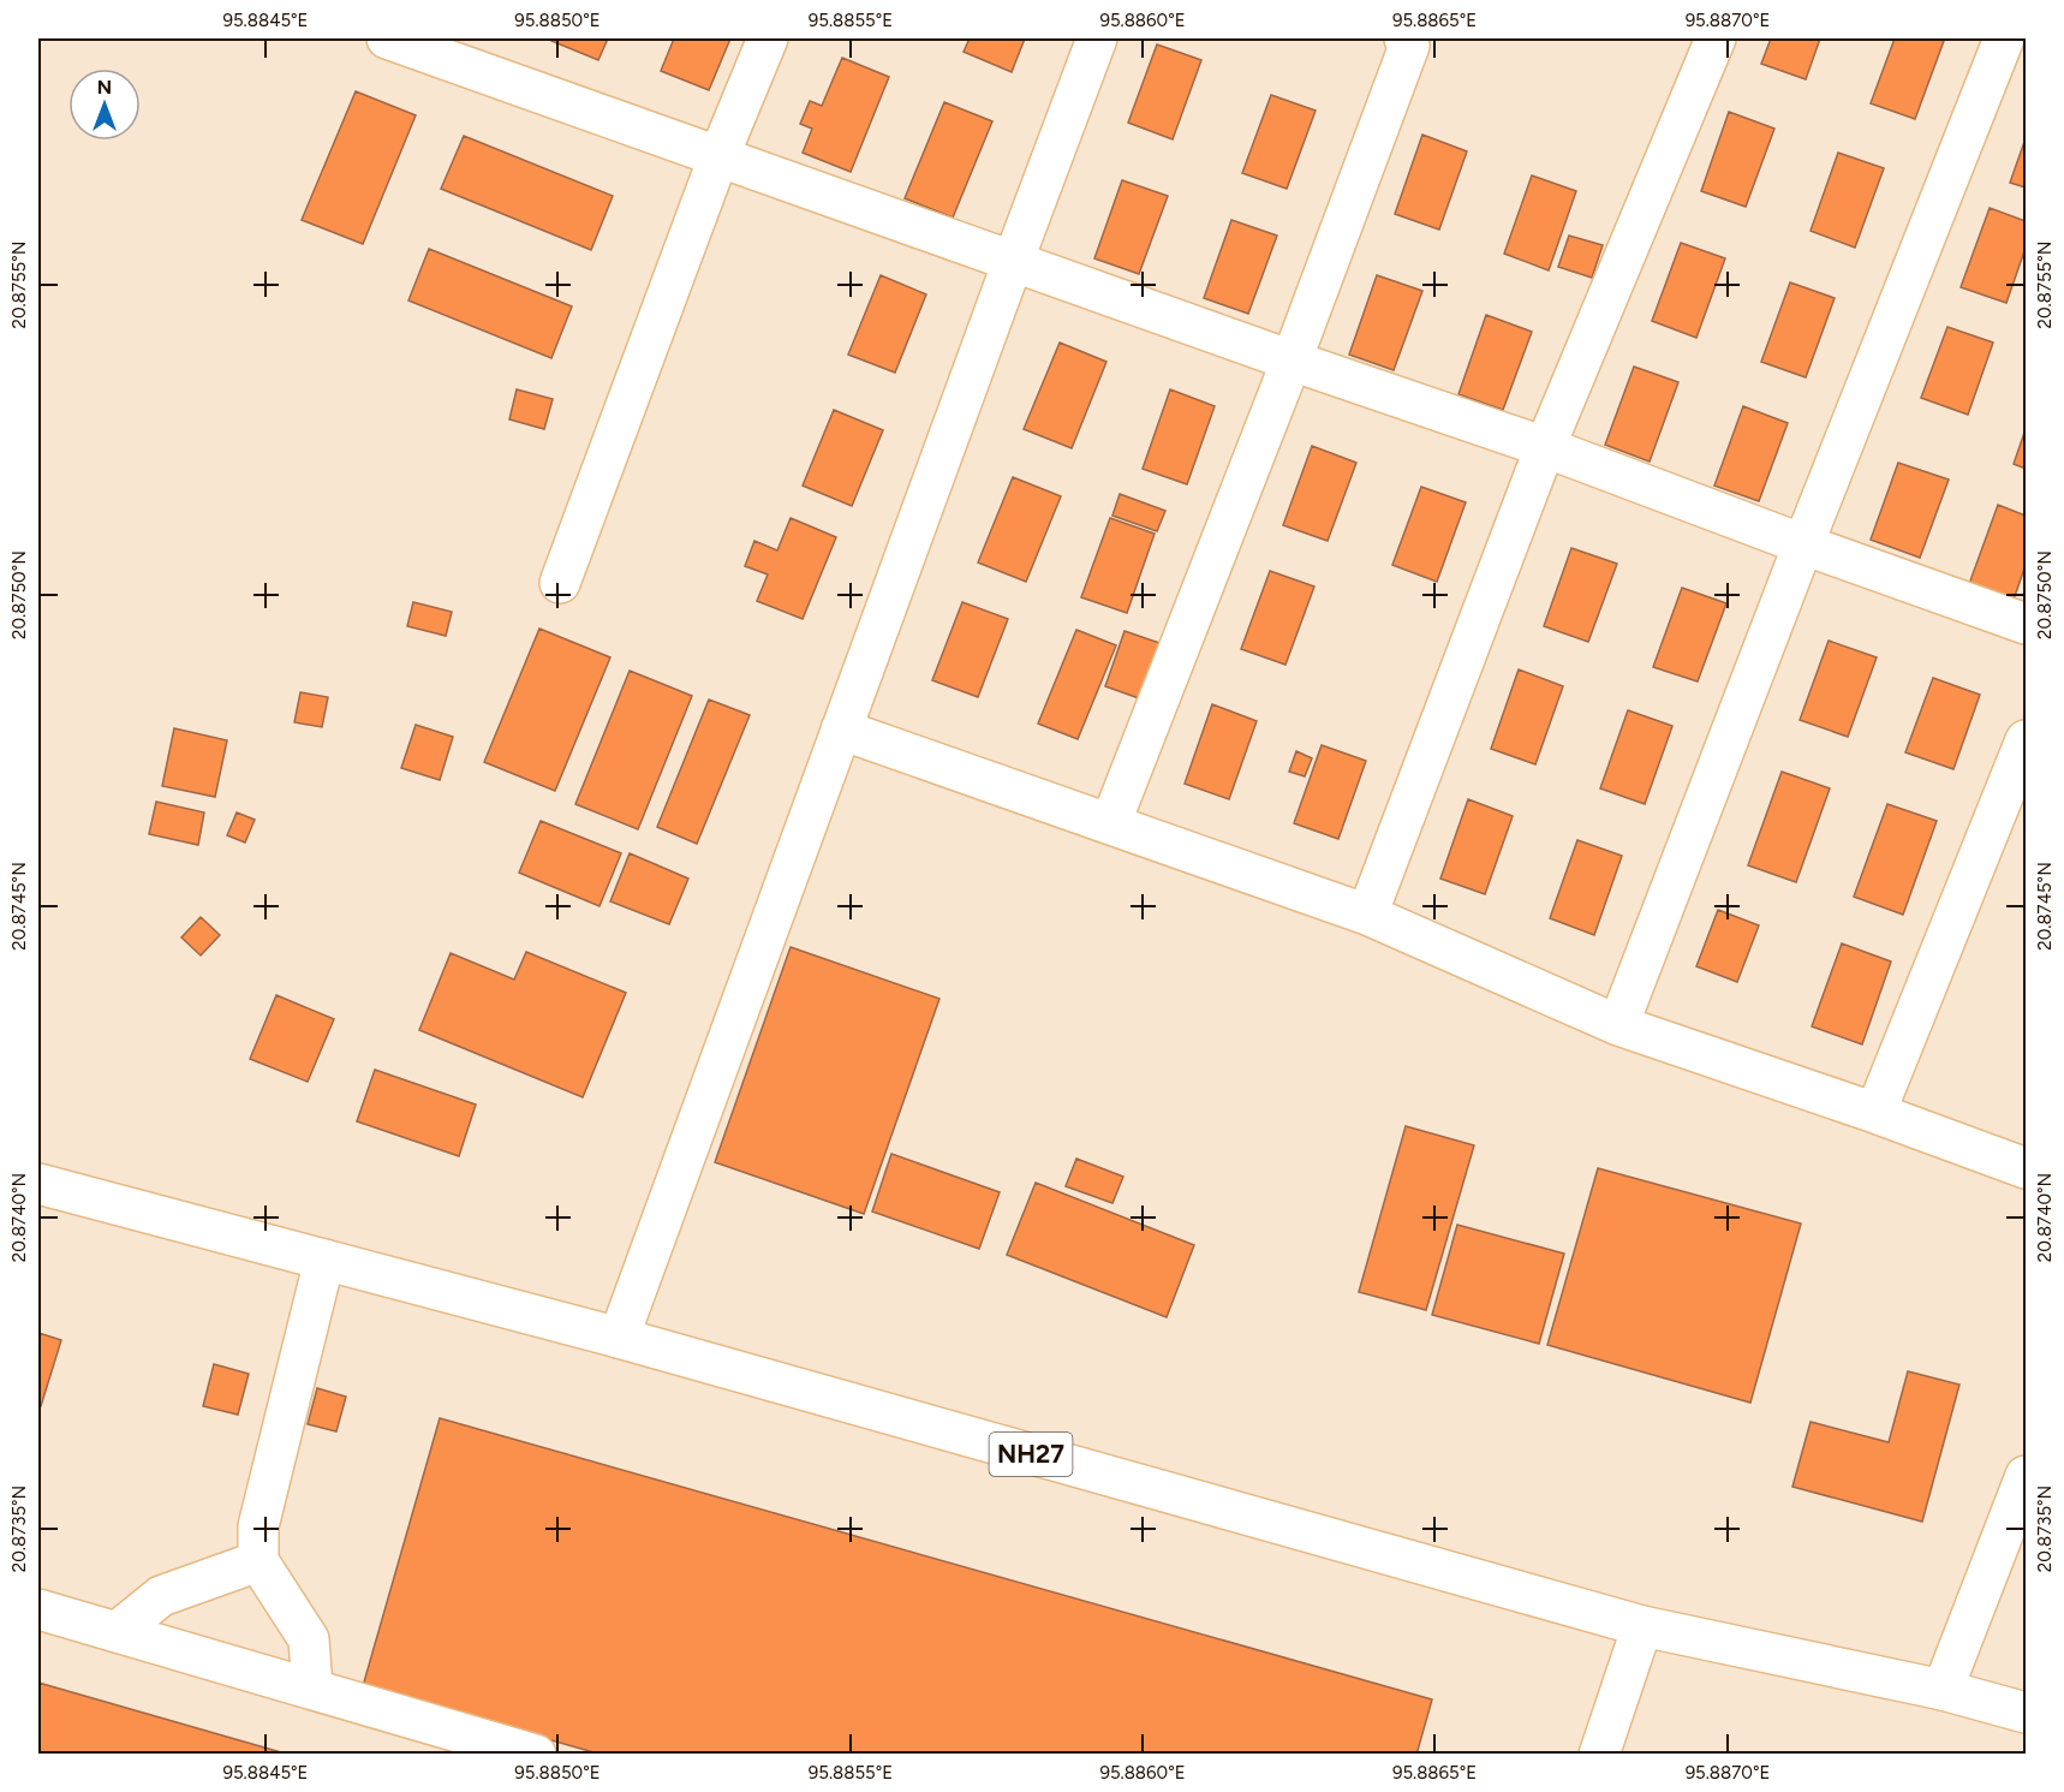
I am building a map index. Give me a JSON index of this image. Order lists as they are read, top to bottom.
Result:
{
  "streets": {
    "main road": ["NH27"]
  },
  "north": "top",
  "coordinates": [
    "95.8845°E",
    "95.8850°E",
    "95.8855°E",
    "95.8860°E",
    "95.8865°E",
    "95.8870°E",
    "20.8755°N",
    "20.8750°N",
    "20.8745°N",
    "20.8740°N",
    "20.8735°N"
  ]
}
